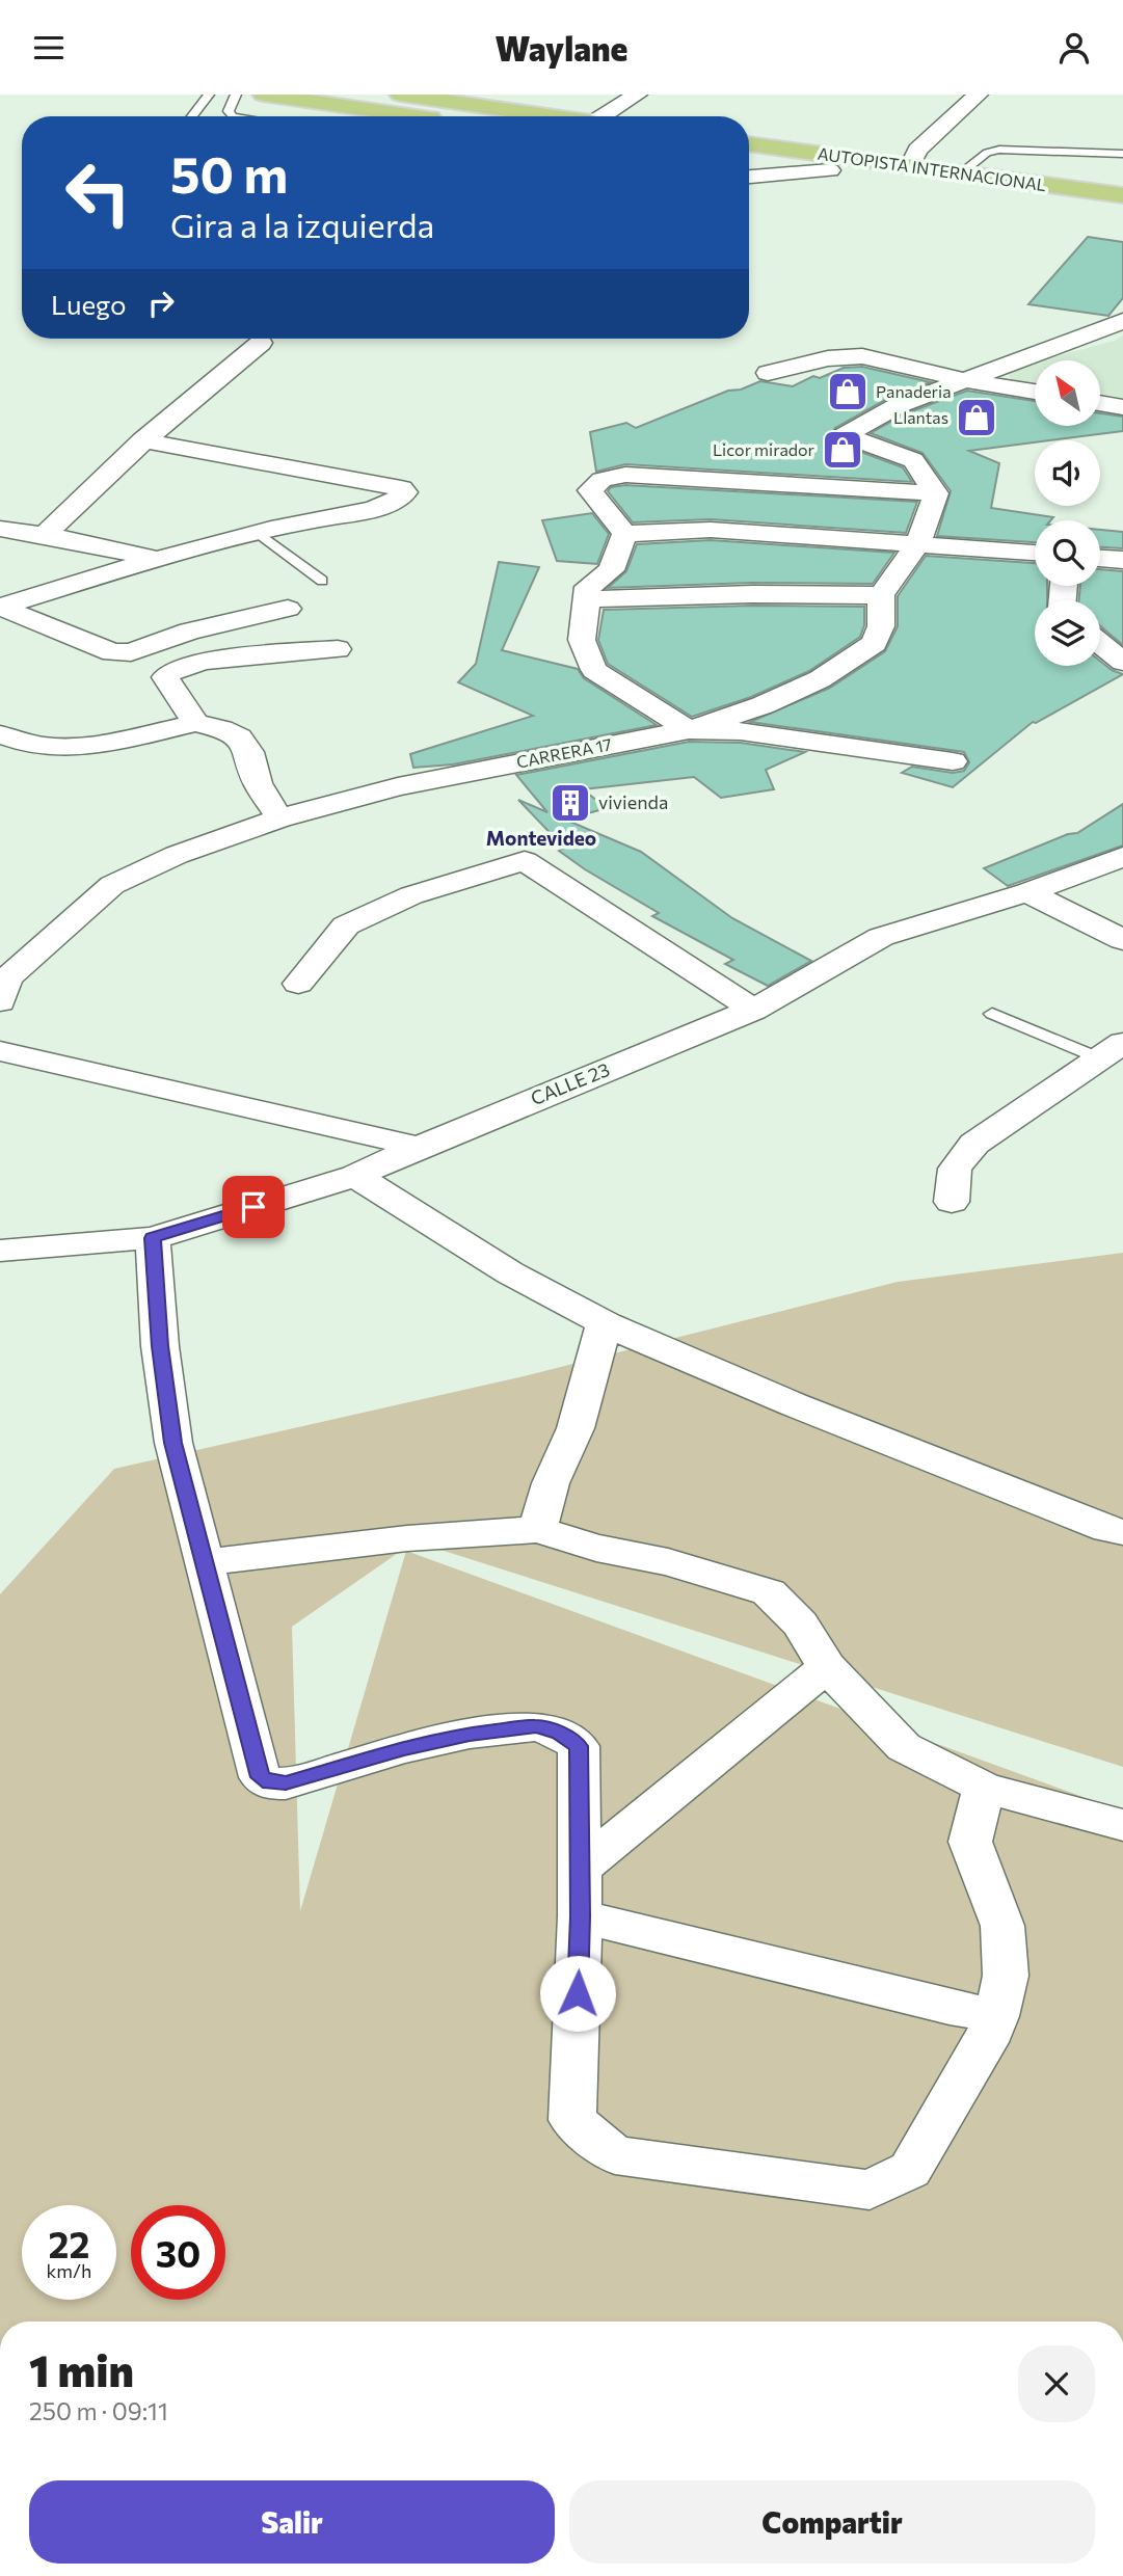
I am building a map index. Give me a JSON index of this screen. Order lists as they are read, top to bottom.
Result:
{
  "streets": {
    "highway": ["AUTOPISTA INTERNACIONAL"],
    "street": ["CARRERA 17", "CALLE 23"]
  },
  "districts": ["Montevideo"],
  "places": {
    "shop": ["Panaderia", "Llantas", "Licor mirador"],
    "building": ["vivienda"]
  },
  "north": "top left",
  "page": {
    "header": "Waylane",
    "turn": ["50 m", "Gira a la izquierda"],
    "then": "Luego",
    "speed": "22 km/h",
    "limit": "30",
    "heading": ["1 min", "250 m · 09:11"],
    "buttons": ["Salir", "Compartir"]
  }
}
